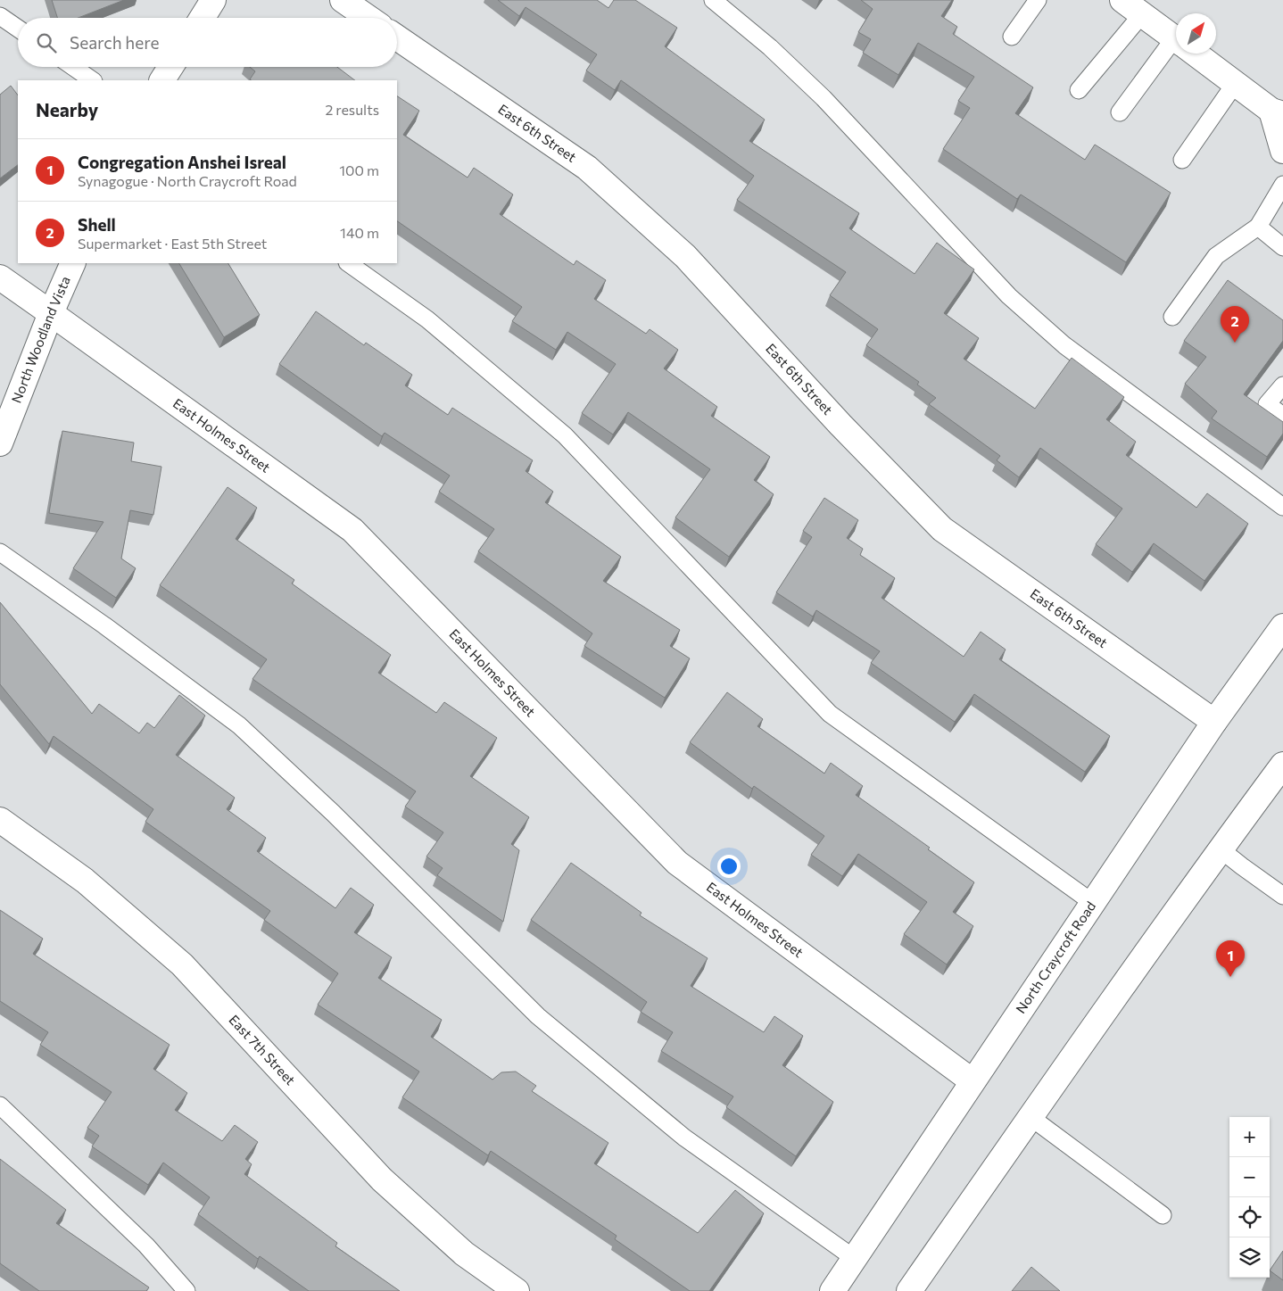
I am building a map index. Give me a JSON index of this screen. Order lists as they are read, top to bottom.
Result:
{
  "streets": {
    "street": [
      "East 6th Street",
      "North Woodland Vista",
      "East Holmes Street",
      "North Craycroft Road",
      "East 7th Street"
    ]
  },
  "crossings": [
    ["East 6th Street", "North Craycroft Road"],
    ["North Woodland Vista", "East Holmes Street"],
    ["East Holmes Street", "North Craycroft Road"]
  ],
  "north": "top right",
  "page": {
    "search": "Search here",
    "heading": ["Nearby", "2 results"],
    "list": [
      {
        "mark": "1",
        "name": "Congregation Anshei Isreal",
        "note": "Synagogue · North Craycroft Road",
        "value": "100 m"
      },
      {
        "mark": "2",
        "name": "Shell",
        "note": "Supermarket · East 5th Street",
        "value": "140 m"
      }
    ],
    "pins": ["2", "1"],
    "map_buttons": ["+", "−"]
  }
}
